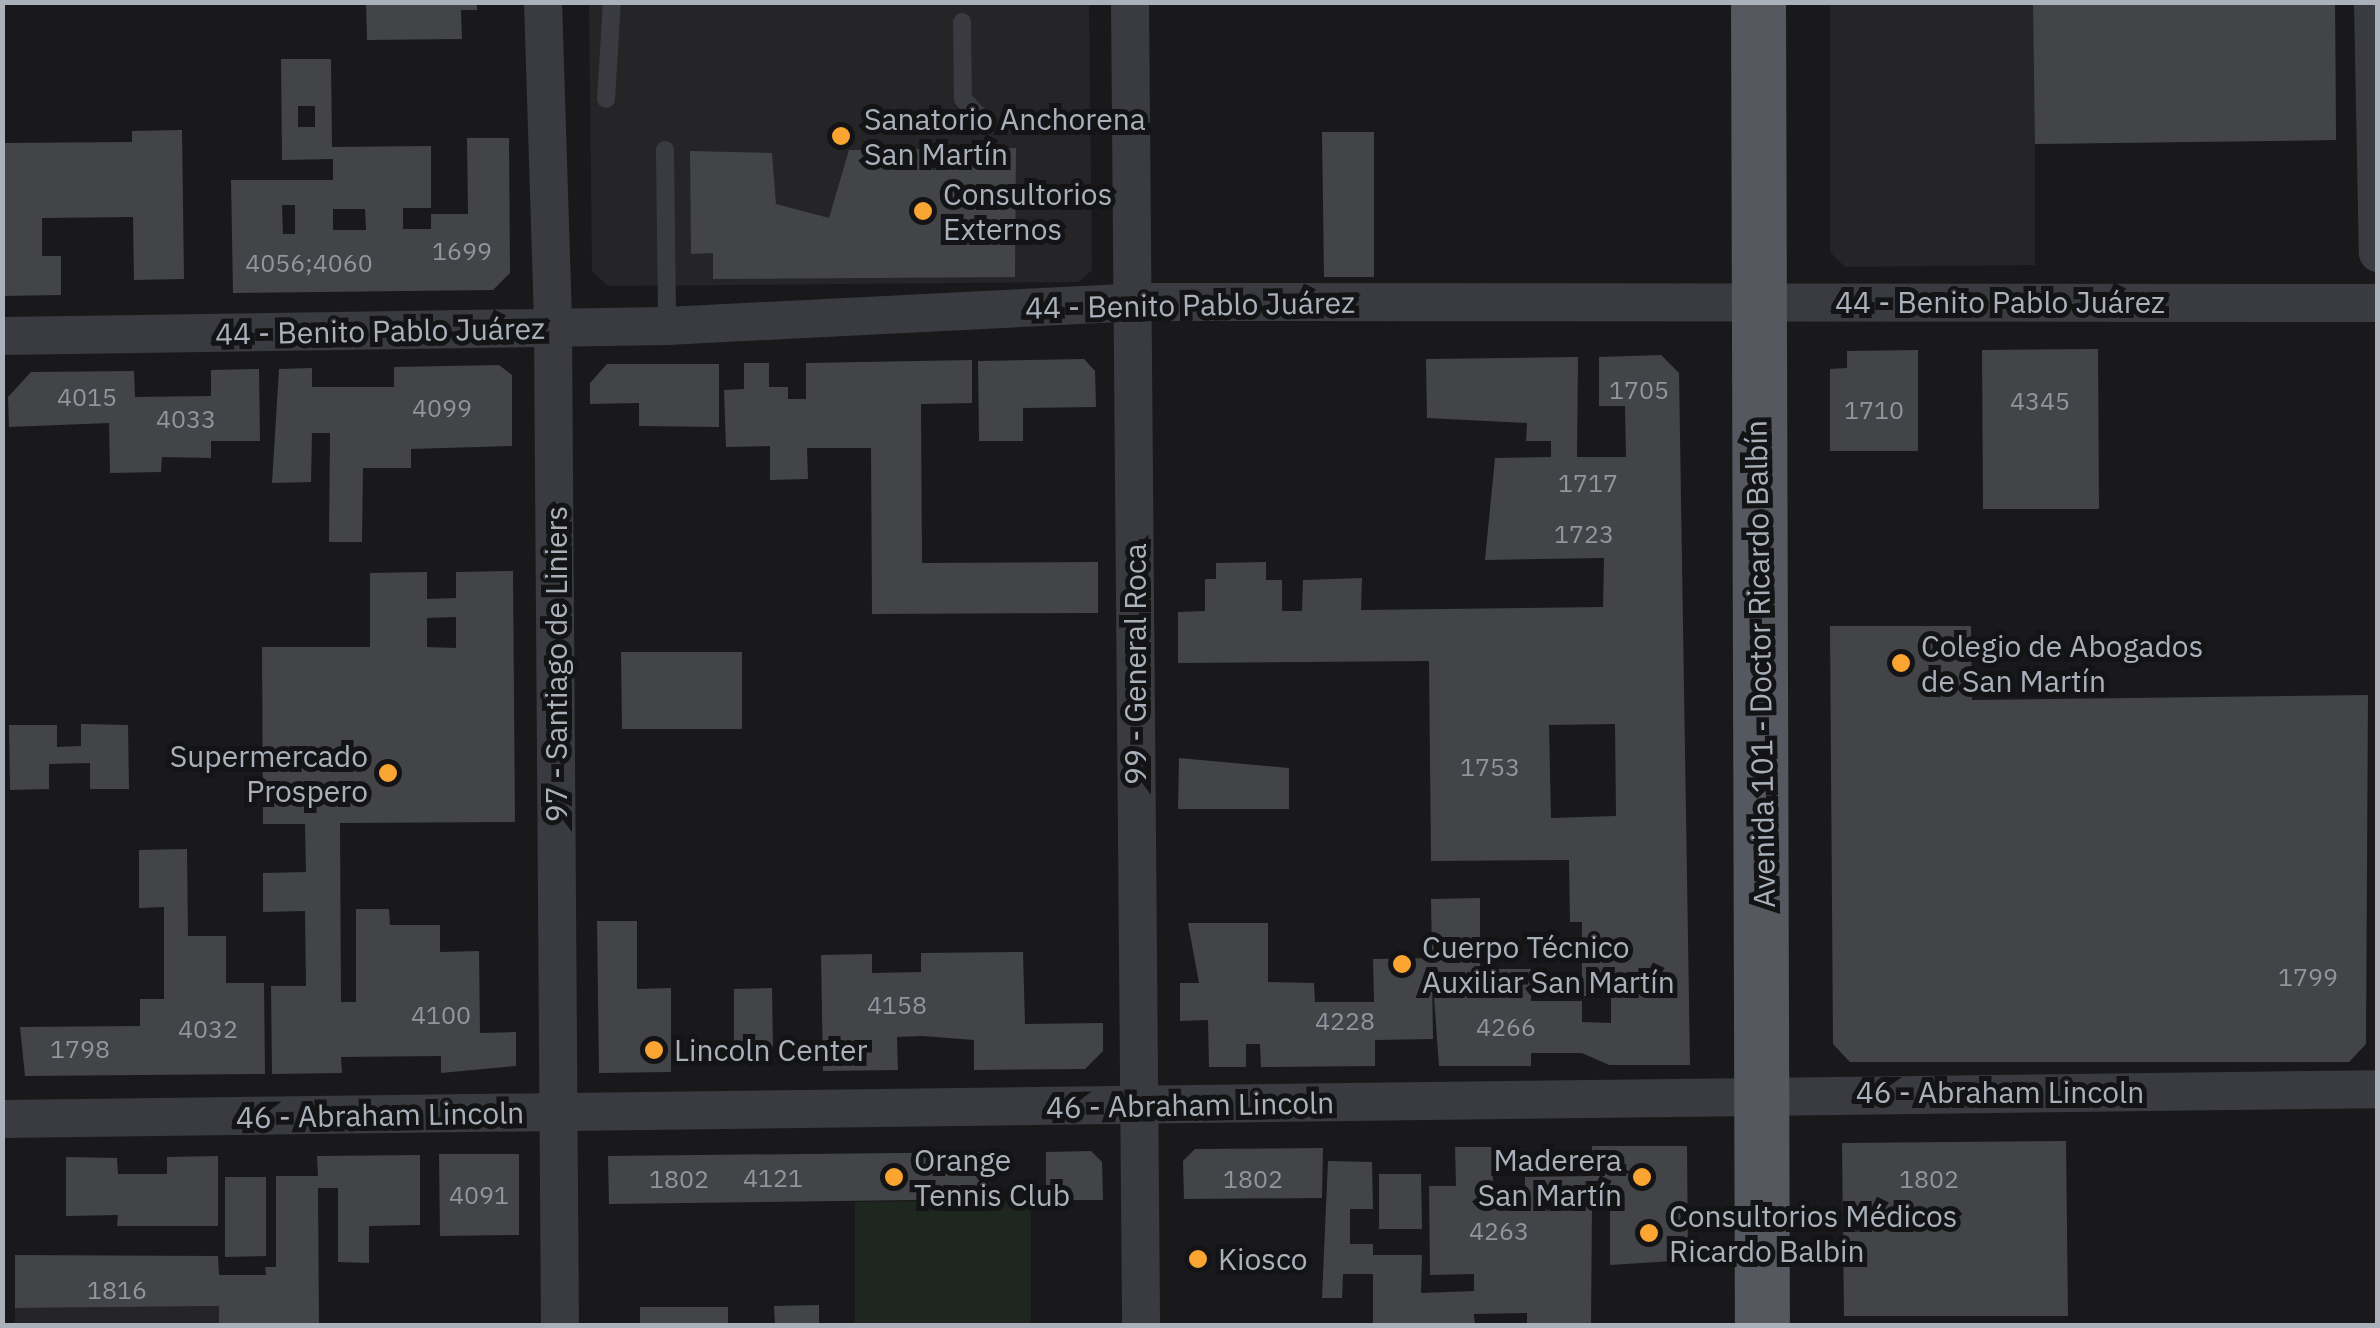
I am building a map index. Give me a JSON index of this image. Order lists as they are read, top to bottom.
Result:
{
  "streets": {
    "main road": ["Avenida 101 - Doctor Ricardo Balbín"],
    "street": [
      "44 - Benito Pablo Juárez",
      "97 - Santiago de Liniers",
      "99 - General Roca",
      "46 - Abraham Lincoln"
    ]
  },
  "crossings": [
    ["44 - Benito Pablo Juárez", "97 - Santiago de Liniers"],
    ["44 - Benito Pablo Juárez", "99 - General Roca"],
    ["44 - Benito Pablo Juárez", "Avenida 101 - Doctor Ricardo Balbín"],
    ["97 - Santiago de Liniers", "46 - Abraham Lincoln"],
    ["99 - General Roca", "46 - Abraham Lincoln"],
    ["Avenida 101 - Doctor Ricardo Balbín", "46 - Abraham Lincoln"]
  ],
  "places": [
    "Sanatorio Anchorena San Martín",
    "Consultorios Externos",
    "Colegio de Abogados de San Martín",
    "Supermercado Prospero",
    "Cuerpo Técnico Auxiliar San Martín",
    "Lincoln Center",
    "Orange Tennis Club",
    "Maderera San Martín",
    "Consultorios Médicos Ricardo Balbin",
    "Kiosco"
  ],
  "house_numbers": [
    "1699",
    "4056;4060",
    "1705",
    "4015",
    "4345",
    "4099",
    "1710",
    "4033",
    "1717",
    "1723",
    "1753",
    "1799",
    "4158",
    "4100",
    "4228",
    "4266",
    "4032",
    "1798",
    "4121",
    "1802",
    "1802",
    "1802",
    "4091",
    "4263",
    "1816"
  ]
}
